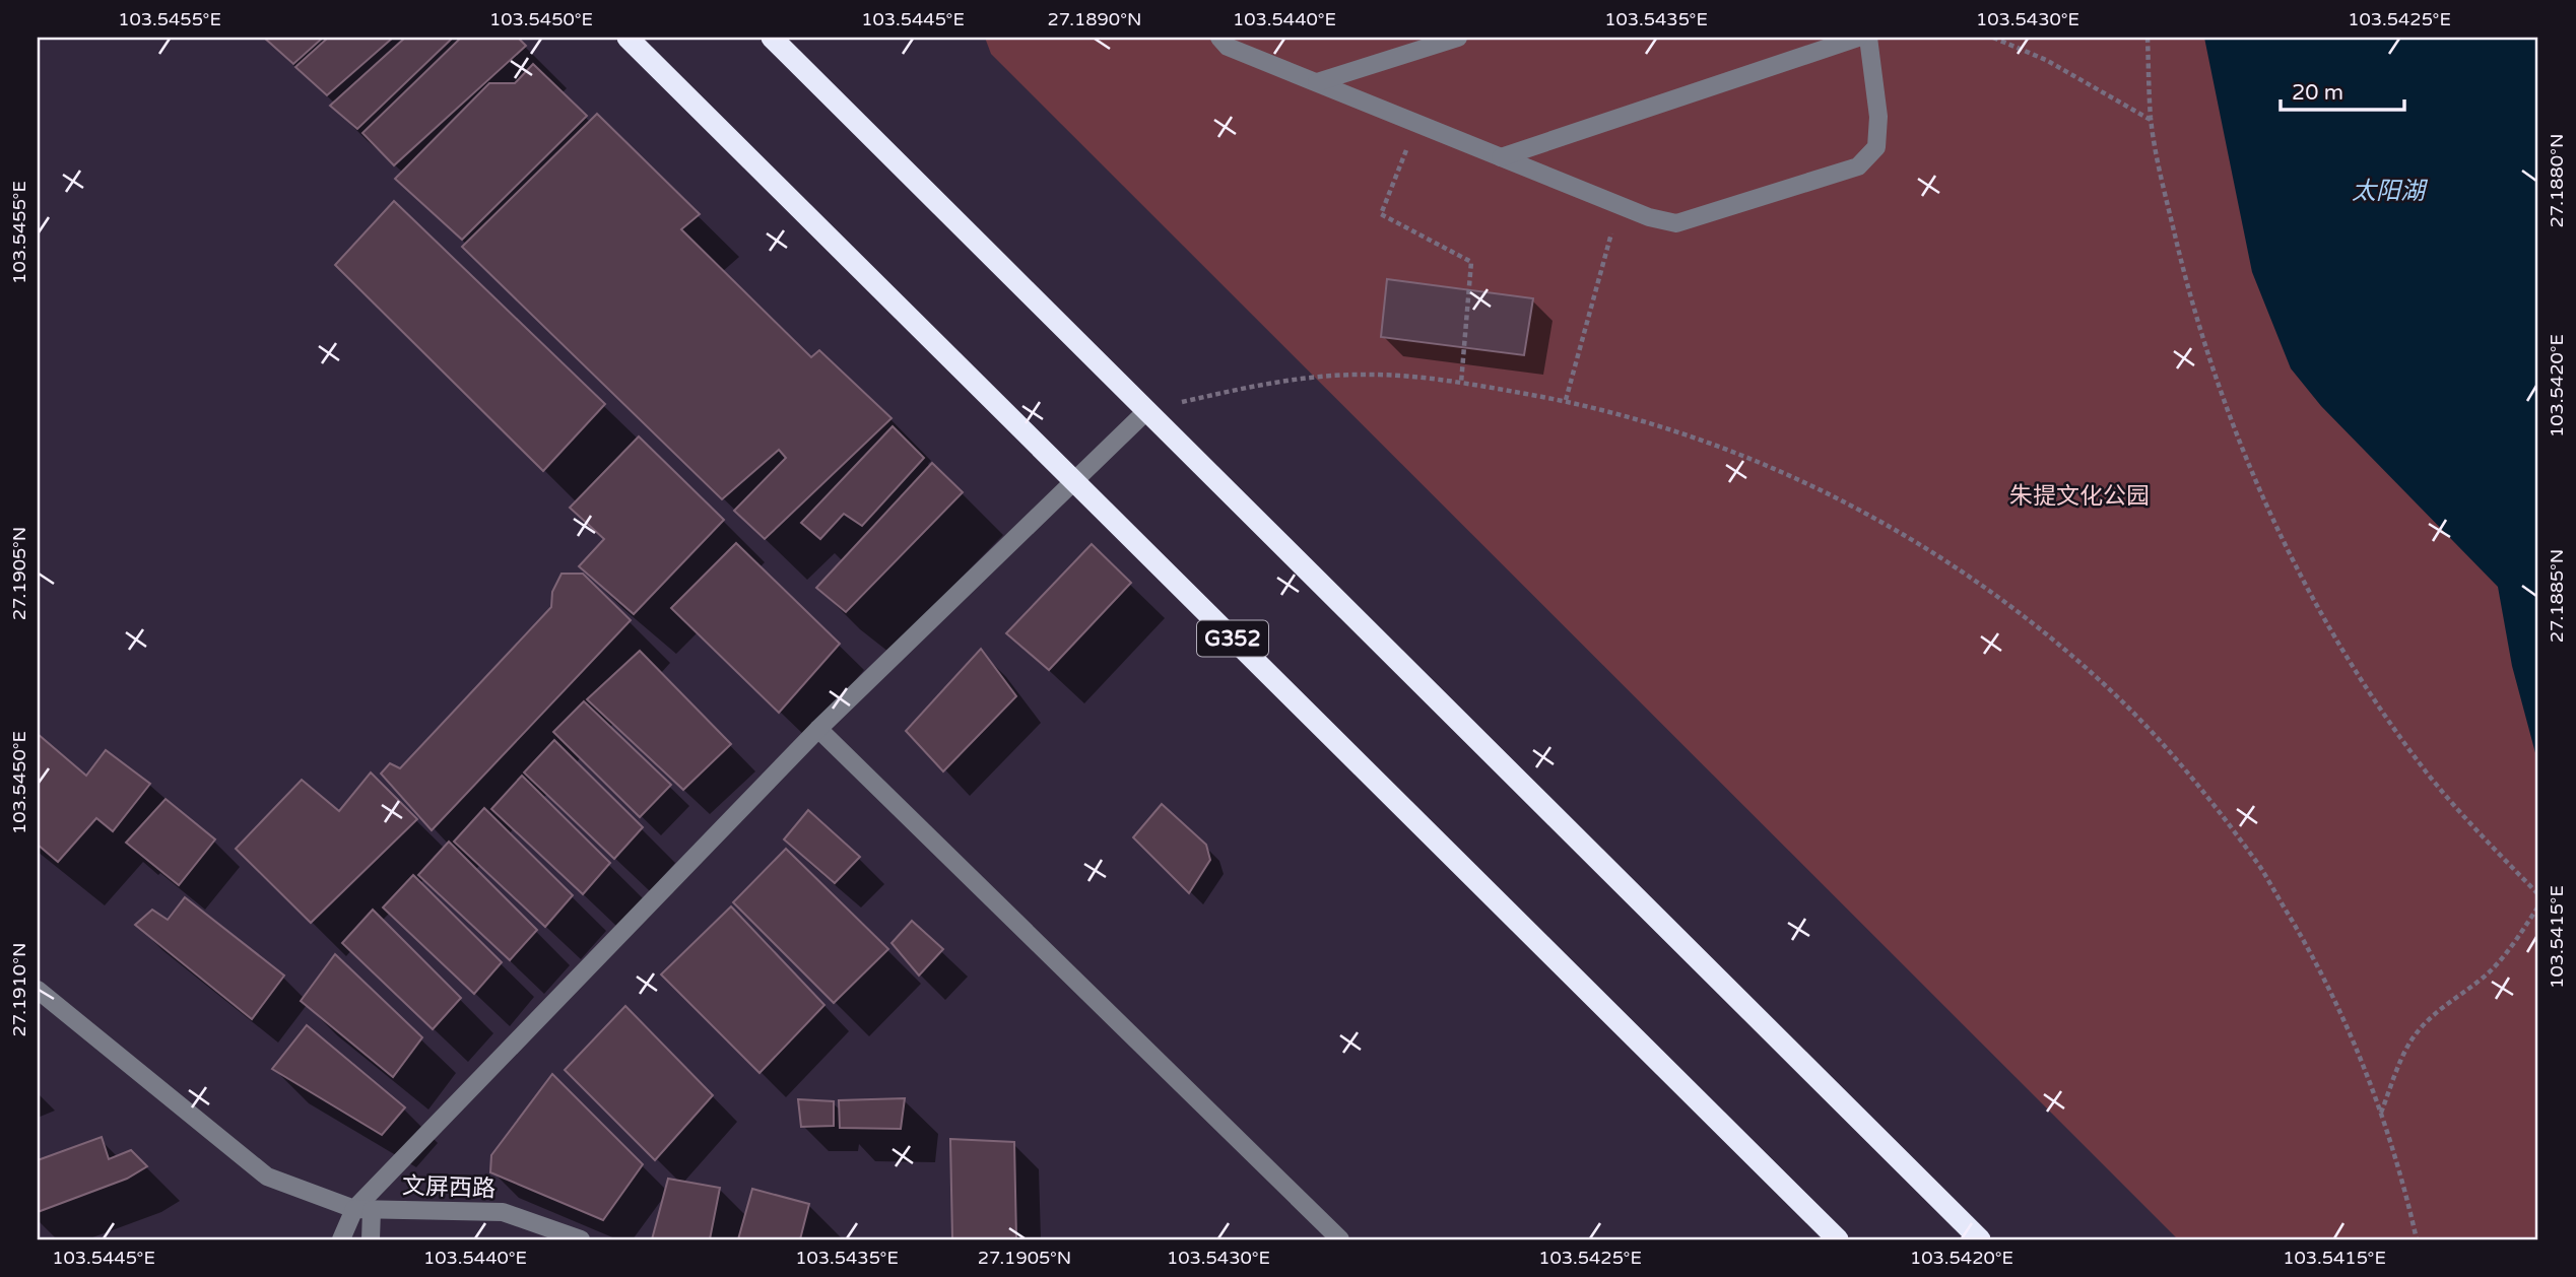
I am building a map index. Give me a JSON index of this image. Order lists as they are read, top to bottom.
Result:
{
  "streets": {
    "highway": ["G352"],
    "street": ["文屏西路"]
  },
  "water": ["太阳湖"],
  "parks": ["朱提文化公园"],
  "scale_bar": "20 m",
  "coordinates": [
    "103.5455°E",
    "103.5450°E",
    "103.5445°E",
    "27.1890°N",
    "103.5440°E",
    "103.5435°E",
    "103.5430°E",
    "103.5425°E",
    "27.1880°N",
    "103.5420°E",
    "27.1905°N",
    "27.1885°N",
    "103.5415°E",
    "27.1910°N"
  ]
}
